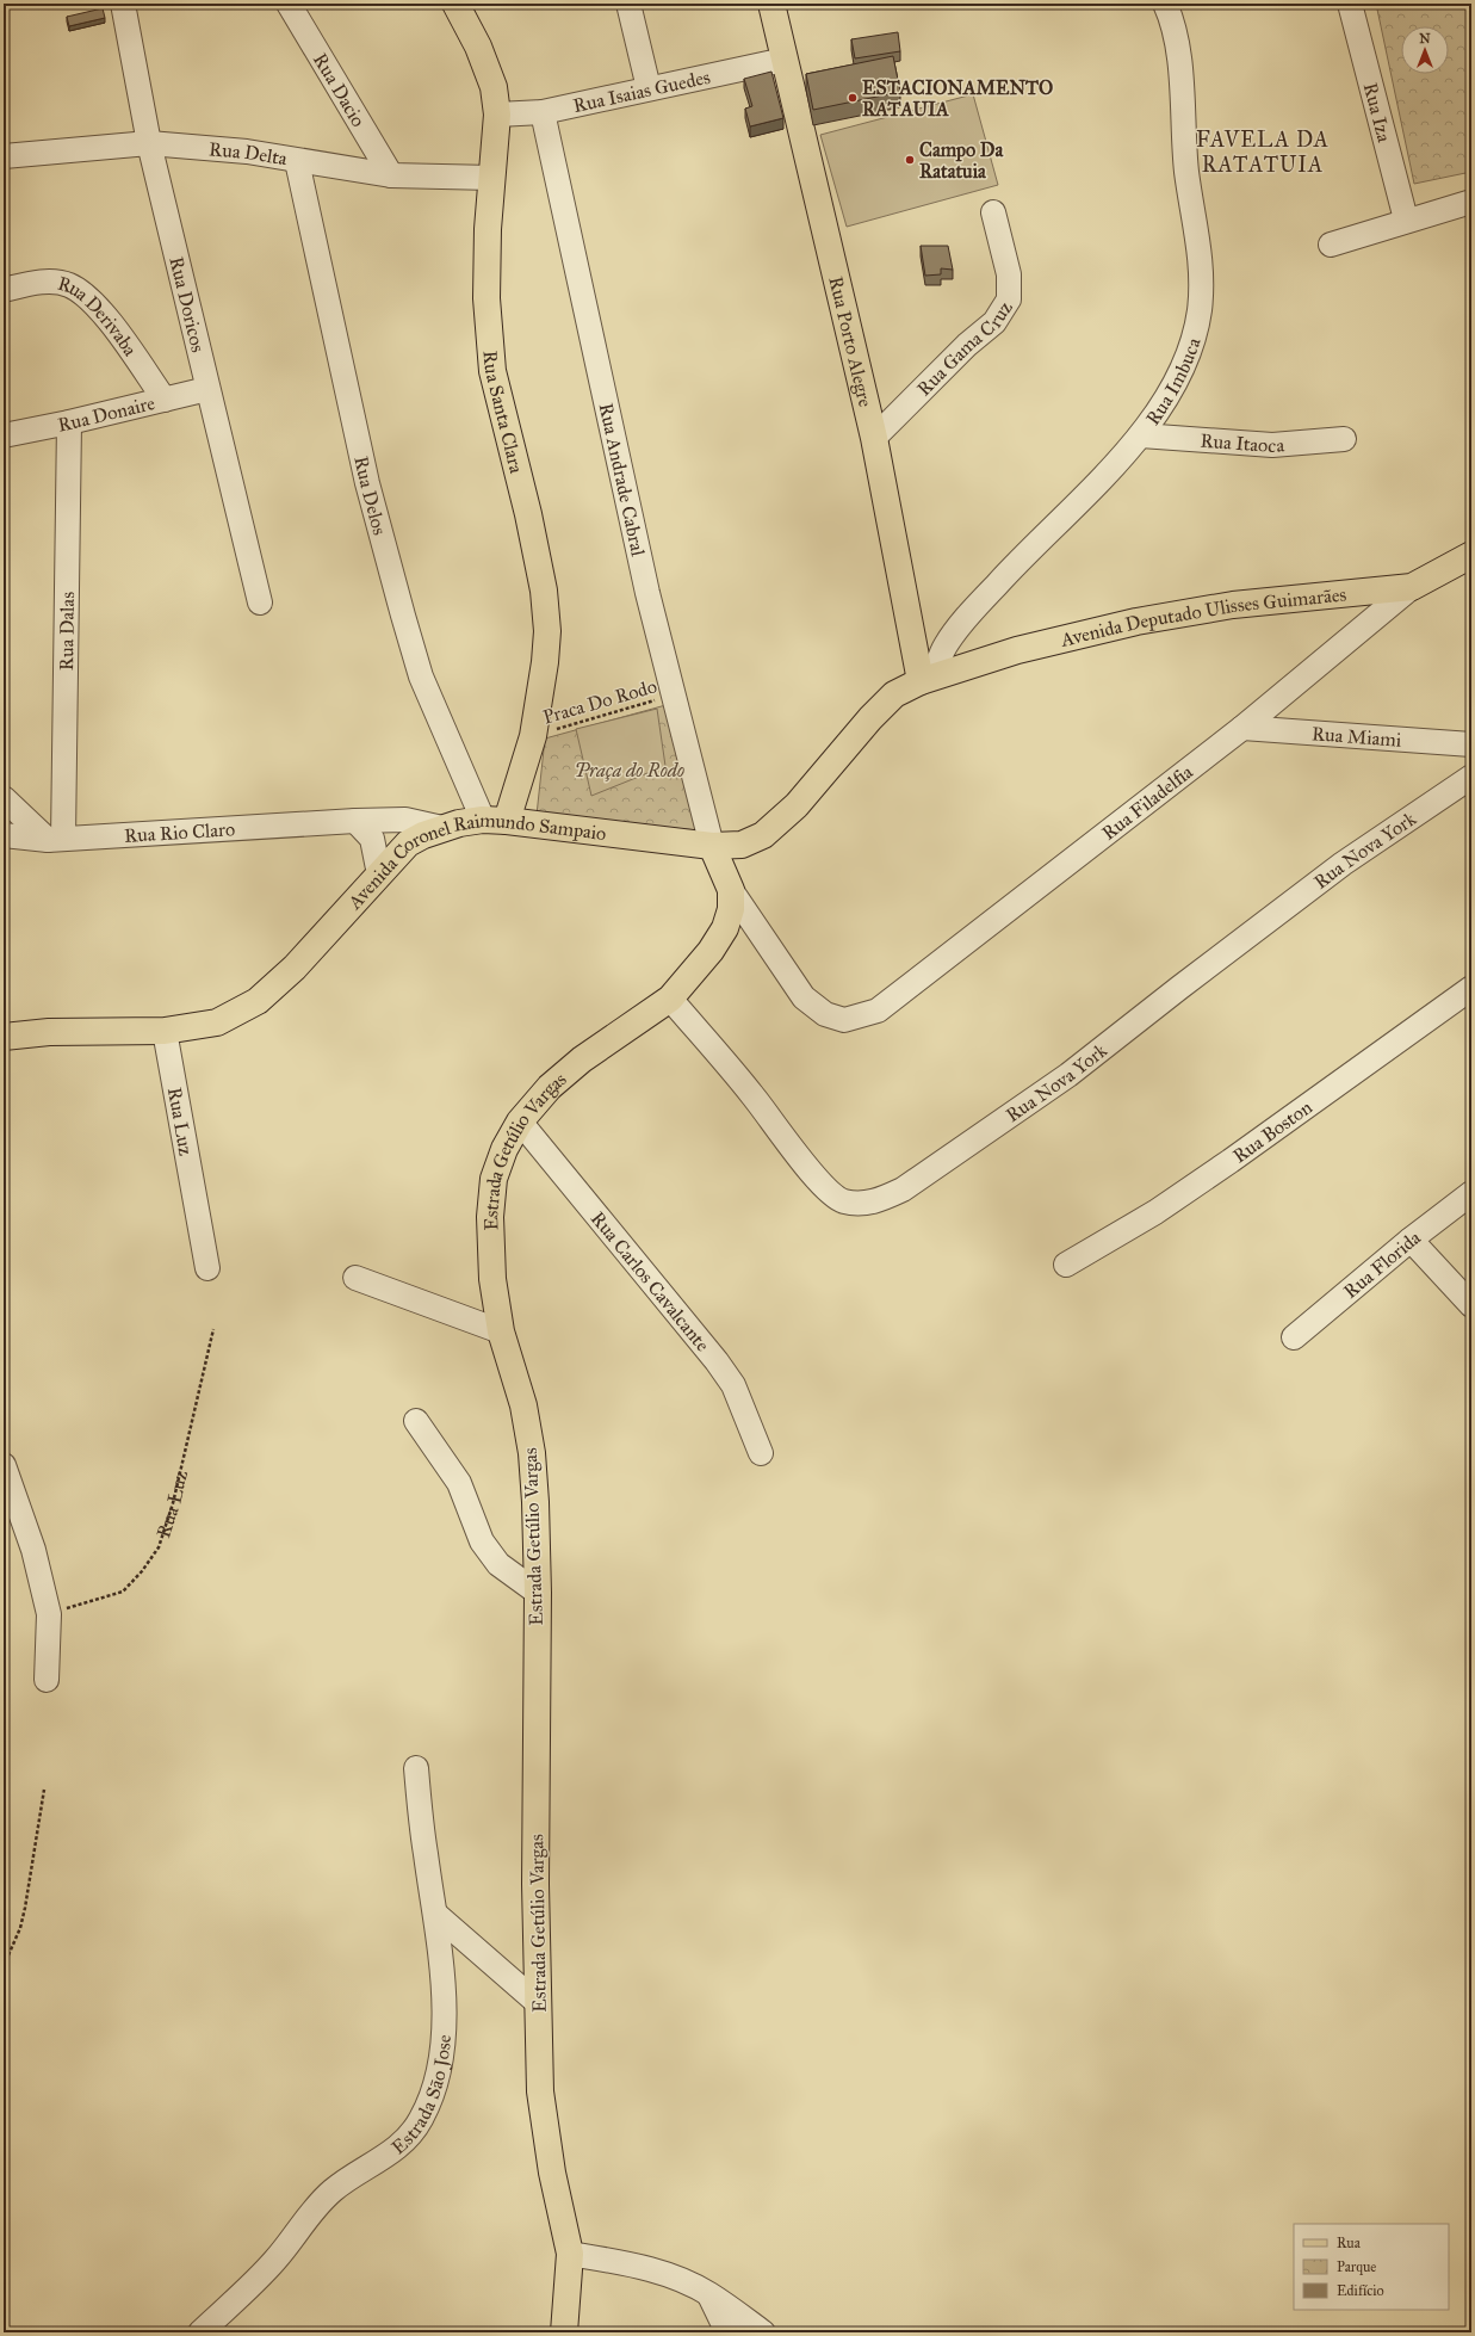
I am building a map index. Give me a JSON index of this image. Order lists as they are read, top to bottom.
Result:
{
  "streets": {
    "main road": [
      "Rua Porto Alegre",
      "Rua Santa Clara",
      "Avenida Deputado Ulisses Guimarães",
      "Avenida Coronel Raimundo Sampaio",
      "Estrada Getúlio Vargas"
    ],
    "street": [
      "Rua Dacio",
      "Rua Isaias Guedes",
      "Rua Iza",
      "Rua Delta",
      "Rua Doricos",
      "Rua Derivaba",
      "Rua Gama Cruz",
      "Rua Imbuca",
      "Rua Donaire",
      "Rua Itaoca",
      "Rua Andrade Cabral",
      "Rua Delos",
      "Rua Dalas",
      "Rua Miami",
      "Rua Filadelfia",
      "Rua Rio Claro",
      "Rua Nova York",
      "Rua Luz",
      "Rua Boston",
      "Rua Florida",
      "Rua Carlos Cavalcante",
      "Estrada Sāo Jose"
    ],
    "path": ["Praca Do Rodo"]
  },
  "crossings": [
    ["Rua Dacio", "Rua Delta"],
    ["Rua Isaias Guedes", "Rua Porto Alegre"],
    ["Rua Isaias Guedes", "Rua Santa Clara"],
    ["Rua Isaias Guedes", "Rua Andrade Cabral"],
    ["Rua Delta", "Rua Doricos"],
    ["Rua Delta", "Rua Santa Clara"],
    ["Rua Delta", "Rua Delos"],
    ["Rua Doricos", "Rua Donaire"],
    ["Rua Derivaba", "Rua Donaire"],
    ["Rua Porto Alegre", "Rua Gama Cruz"],
    ["Rua Porto Alegre", "Rua Imbuca"],
    ["Rua Porto Alegre", "Avenida Deputado Ulisses Guimarães"],
    ["Rua Porto Alegre", "Avenida Coronel Raimundo Sampaio"],
    ["Rua Imbuca", "Rua Itaoca"],
    ["Rua Imbuca", "Avenida Deputado Ulisses Guimarães"],
    ["Rua Imbuca", "Avenida Coronel Raimundo Sampaio"],
    ["Rua Santa Clara", "Rua Delos"],
    ["Rua Santa Clara", "Praca Do Rodo"],
    ["Rua Santa Clara", "Avenida Coronel Raimundo Sampaio"],
    ["Rua Donaire", "Rua Dalas"],
    ["Rua Andrade Cabral", "Praca Do Rodo"],
    ["Rua Andrade Cabral", "Avenida Coronel Raimundo Sampaio"],
    ["Rua Delos", "Avenida Coronel Raimundo Sampaio"],
    ["Avenida Deputado Ulisses Guimarães", "Rua Filadelfia"],
    ["Avenida Deputado Ulisses Guimarães", "Avenida Coronel Raimundo Sampaio"],
    ["Rua Dalas", "Rua Rio Claro"],
    ["Rua Miami", "Rua Filadelfia"],
    ["Rua Filadelfia", "Estrada Getúlio Vargas"],
    ["Rua Rio Claro", "Avenida Coronel Raimundo Sampaio"],
    ["Rua Nova York", "Estrada Getúlio Vargas"],
    ["Avenida Coronel Raimundo Sampaio", "Rua Luz"],
    ["Estrada Getúlio Vargas", "Rua Carlos Cavalcante"]
  ],
  "districts": ["FAVELA DA RATATUIA"],
  "parks": ["Praça do Rodo"],
  "places": ["ESTACIONAMENTO RATAUIA", "Campo Da Ratatuia"],
  "legend": ["Rua", "Parque", "Edifício"],
  "north": "top"
}
